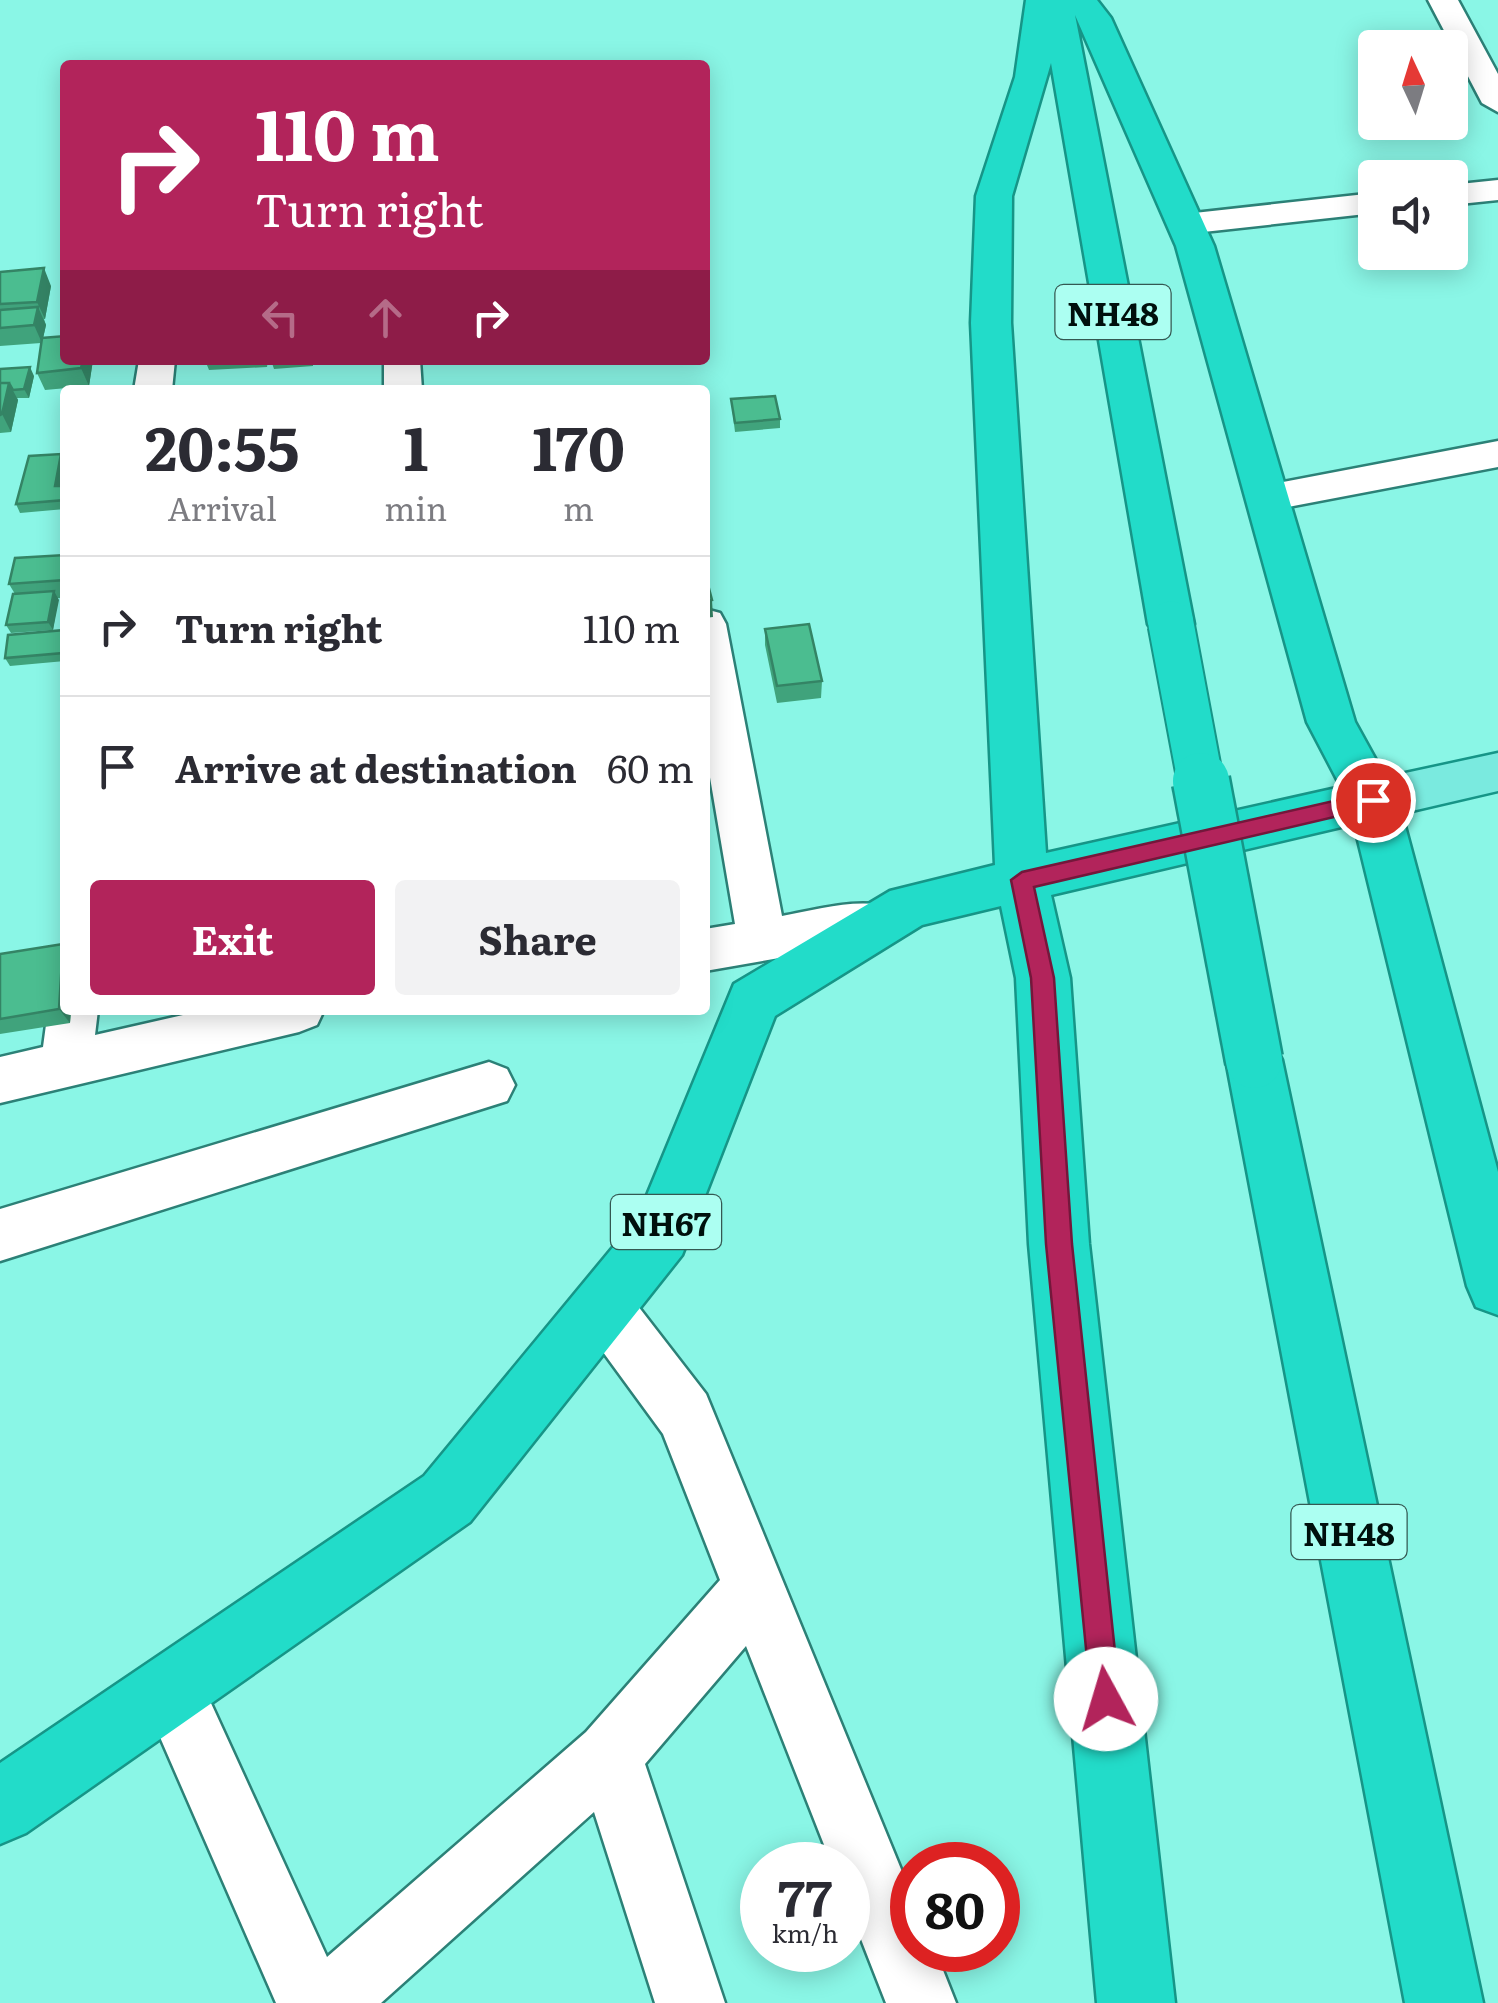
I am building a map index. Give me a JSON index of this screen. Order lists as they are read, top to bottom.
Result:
{
  "streets": {
    "highway": ["NH48", "NH67"]
  },
  "north": "top",
  "page": {
    "turn": ["110 m", "Turn right"],
    "eta": [
      "20:55",
      "Arrival",
      "1",
      "min",
      "170",
      "m"
    ],
    "list": [
      {
        "name": "Turn right",
        "value": "110 m"
      },
      {
        "name": "Arrive at destination",
        "value": "60 m"
      }
    ],
    "buttons": ["Exit", "Share"],
    "speed": "77 km/h",
    "limit": "80"
  }
}
